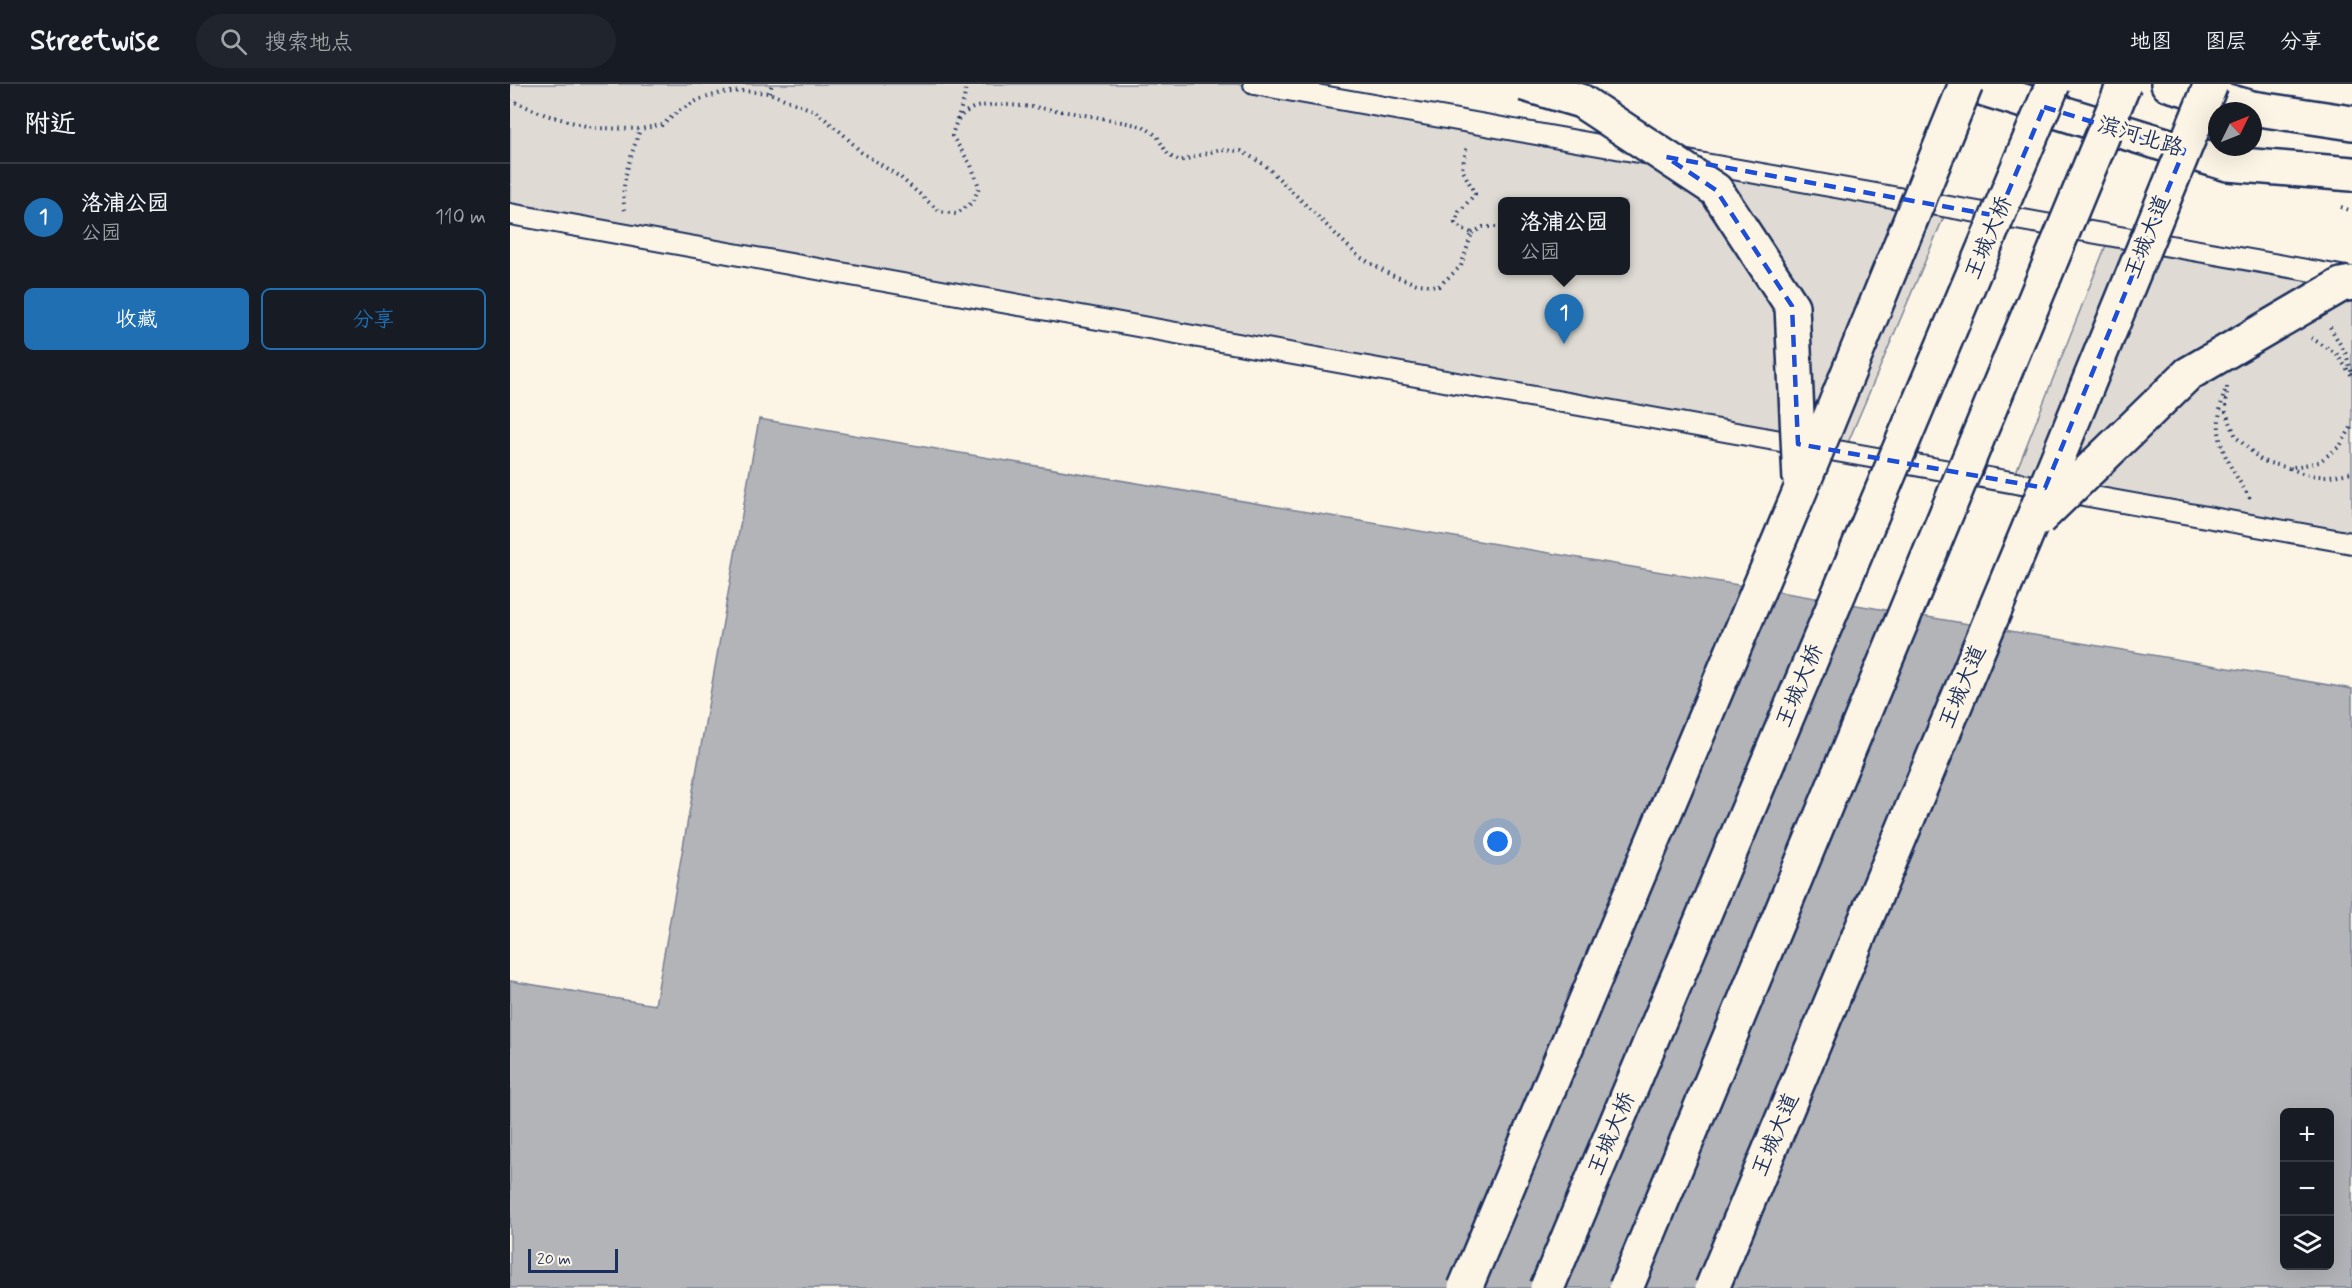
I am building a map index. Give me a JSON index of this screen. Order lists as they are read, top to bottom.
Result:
{
  "streets": {
    "main road": ["滨河北路", "王城大道", "王城大桥"]
  },
  "scale_bar": "20 m",
  "north": "top right",
  "page": {
    "header": "Streetwise",
    "search": "搜索地点",
    "nav": ["地图", "图层", "分享"],
    "heading": "附近",
    "list": [
      {
        "mark": "1",
        "name": "洛浦公园",
        "note": "公园",
        "value": "110 m"
      }
    ],
    "popup": ["洛浦公园", "公园"],
    "buttons": ["收藏", "分享"],
    "pins": "1",
    "map_buttons": ["+", "−"],
    "scale": "20 m"
  }
}
